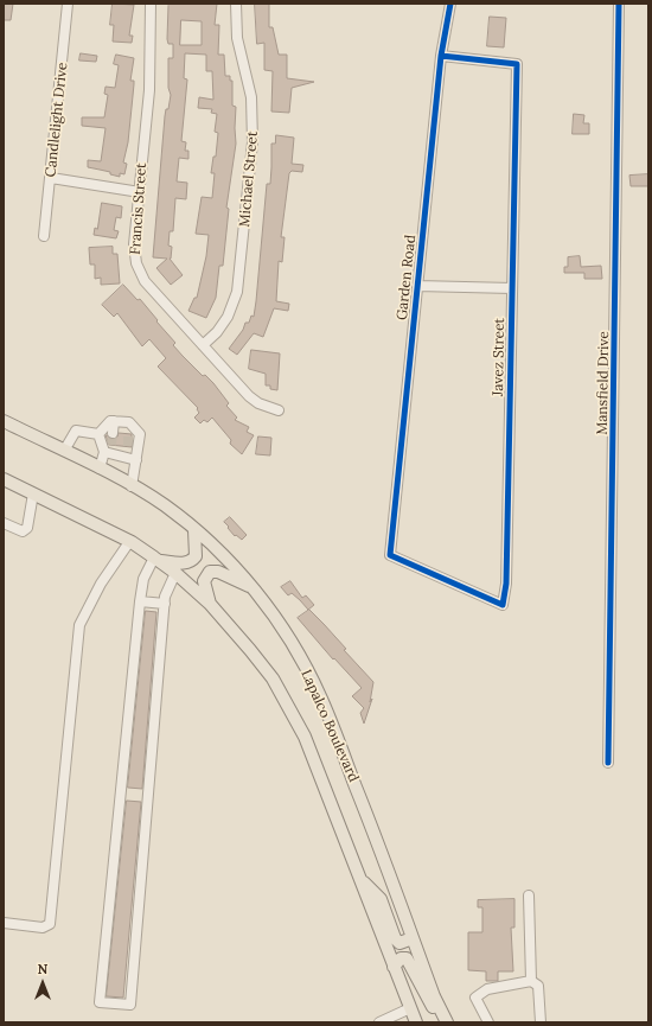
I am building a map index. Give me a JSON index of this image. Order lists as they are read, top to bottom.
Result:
{
  "streets": {
    "main road": ["Lapalco Boulevard"],
    "street": [
      "Candlelight Drive",
      "Michael Street",
      "Francis Street",
      "Garden Road",
      "Javez Street",
      "Mansfield Drive"
    ]
  },
  "crossings": [
    ["Michael Street", "Francis Street"],
    ["Garden Road", "Javez Street"]
  ],
  "north": "top"
}
